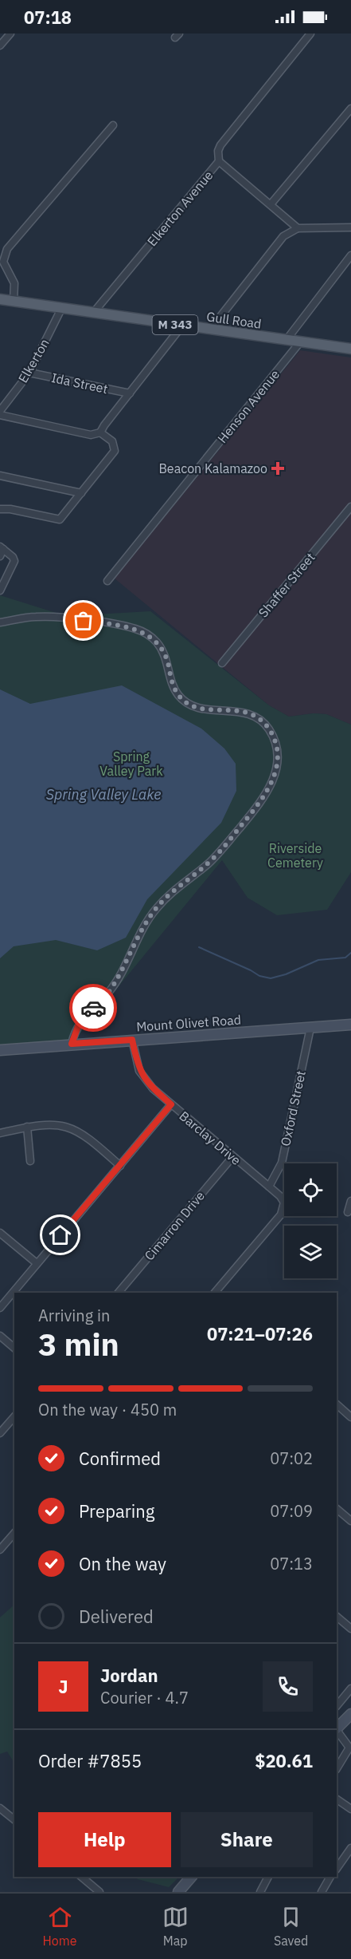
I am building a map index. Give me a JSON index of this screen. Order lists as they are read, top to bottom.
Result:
{
  "streets": {
    "main road": ["Gull Road", "M 343"],
    "street": [
      "Elkerton Avenue",
      "Elkerton",
      "Ida Street",
      "Henson Avenue",
      "Shaffer Street",
      "Mount Olivet Road",
      "Oxford Street",
      "Barclay Drive",
      "Cimarron Drive"
    ]
  },
  "crossings": [
    ["Elkerton Avenue", "Gull Road"],
    ["Gull Road", "Elkerton"],
    ["Gull Road", "Henson Avenue"],
    ["Elkerton", "Ida Street"],
    ["Mount Olivet Road", "Oxford Street"],
    ["Mount Olivet Road", "Barclay Drive"],
    ["Oxford Street", "Barclay Drive"],
    ["Barclay Drive", "Cimarron Drive"]
  ],
  "water": ["Spring Valley Lake"],
  "parks": ["Spring Valley Park", "Riverside Cemetery"],
  "places": {
    "health": ["Beacon Kalamazoo"]
  },
  "page": {
    "status": "07:18",
    "heading": ["3 min", "Arriving in", "07:21–07:26"],
    "panel": [
      "Jordan",
      "Courier · 4.7",
      "Order #7855",
      "$20.61"
    ],
    "bar": "On the way · 450 m",
    "list": [
      ["Confirmed", "07:02"],
      ["Preparing", "07:09"],
      ["On the way", "07:13"],
      "Delivered"
    ],
    "round": "J",
    "buttons": ["Help", "Share"],
    "tabs": ["Home", "Map", "Saved"]
  }
}
